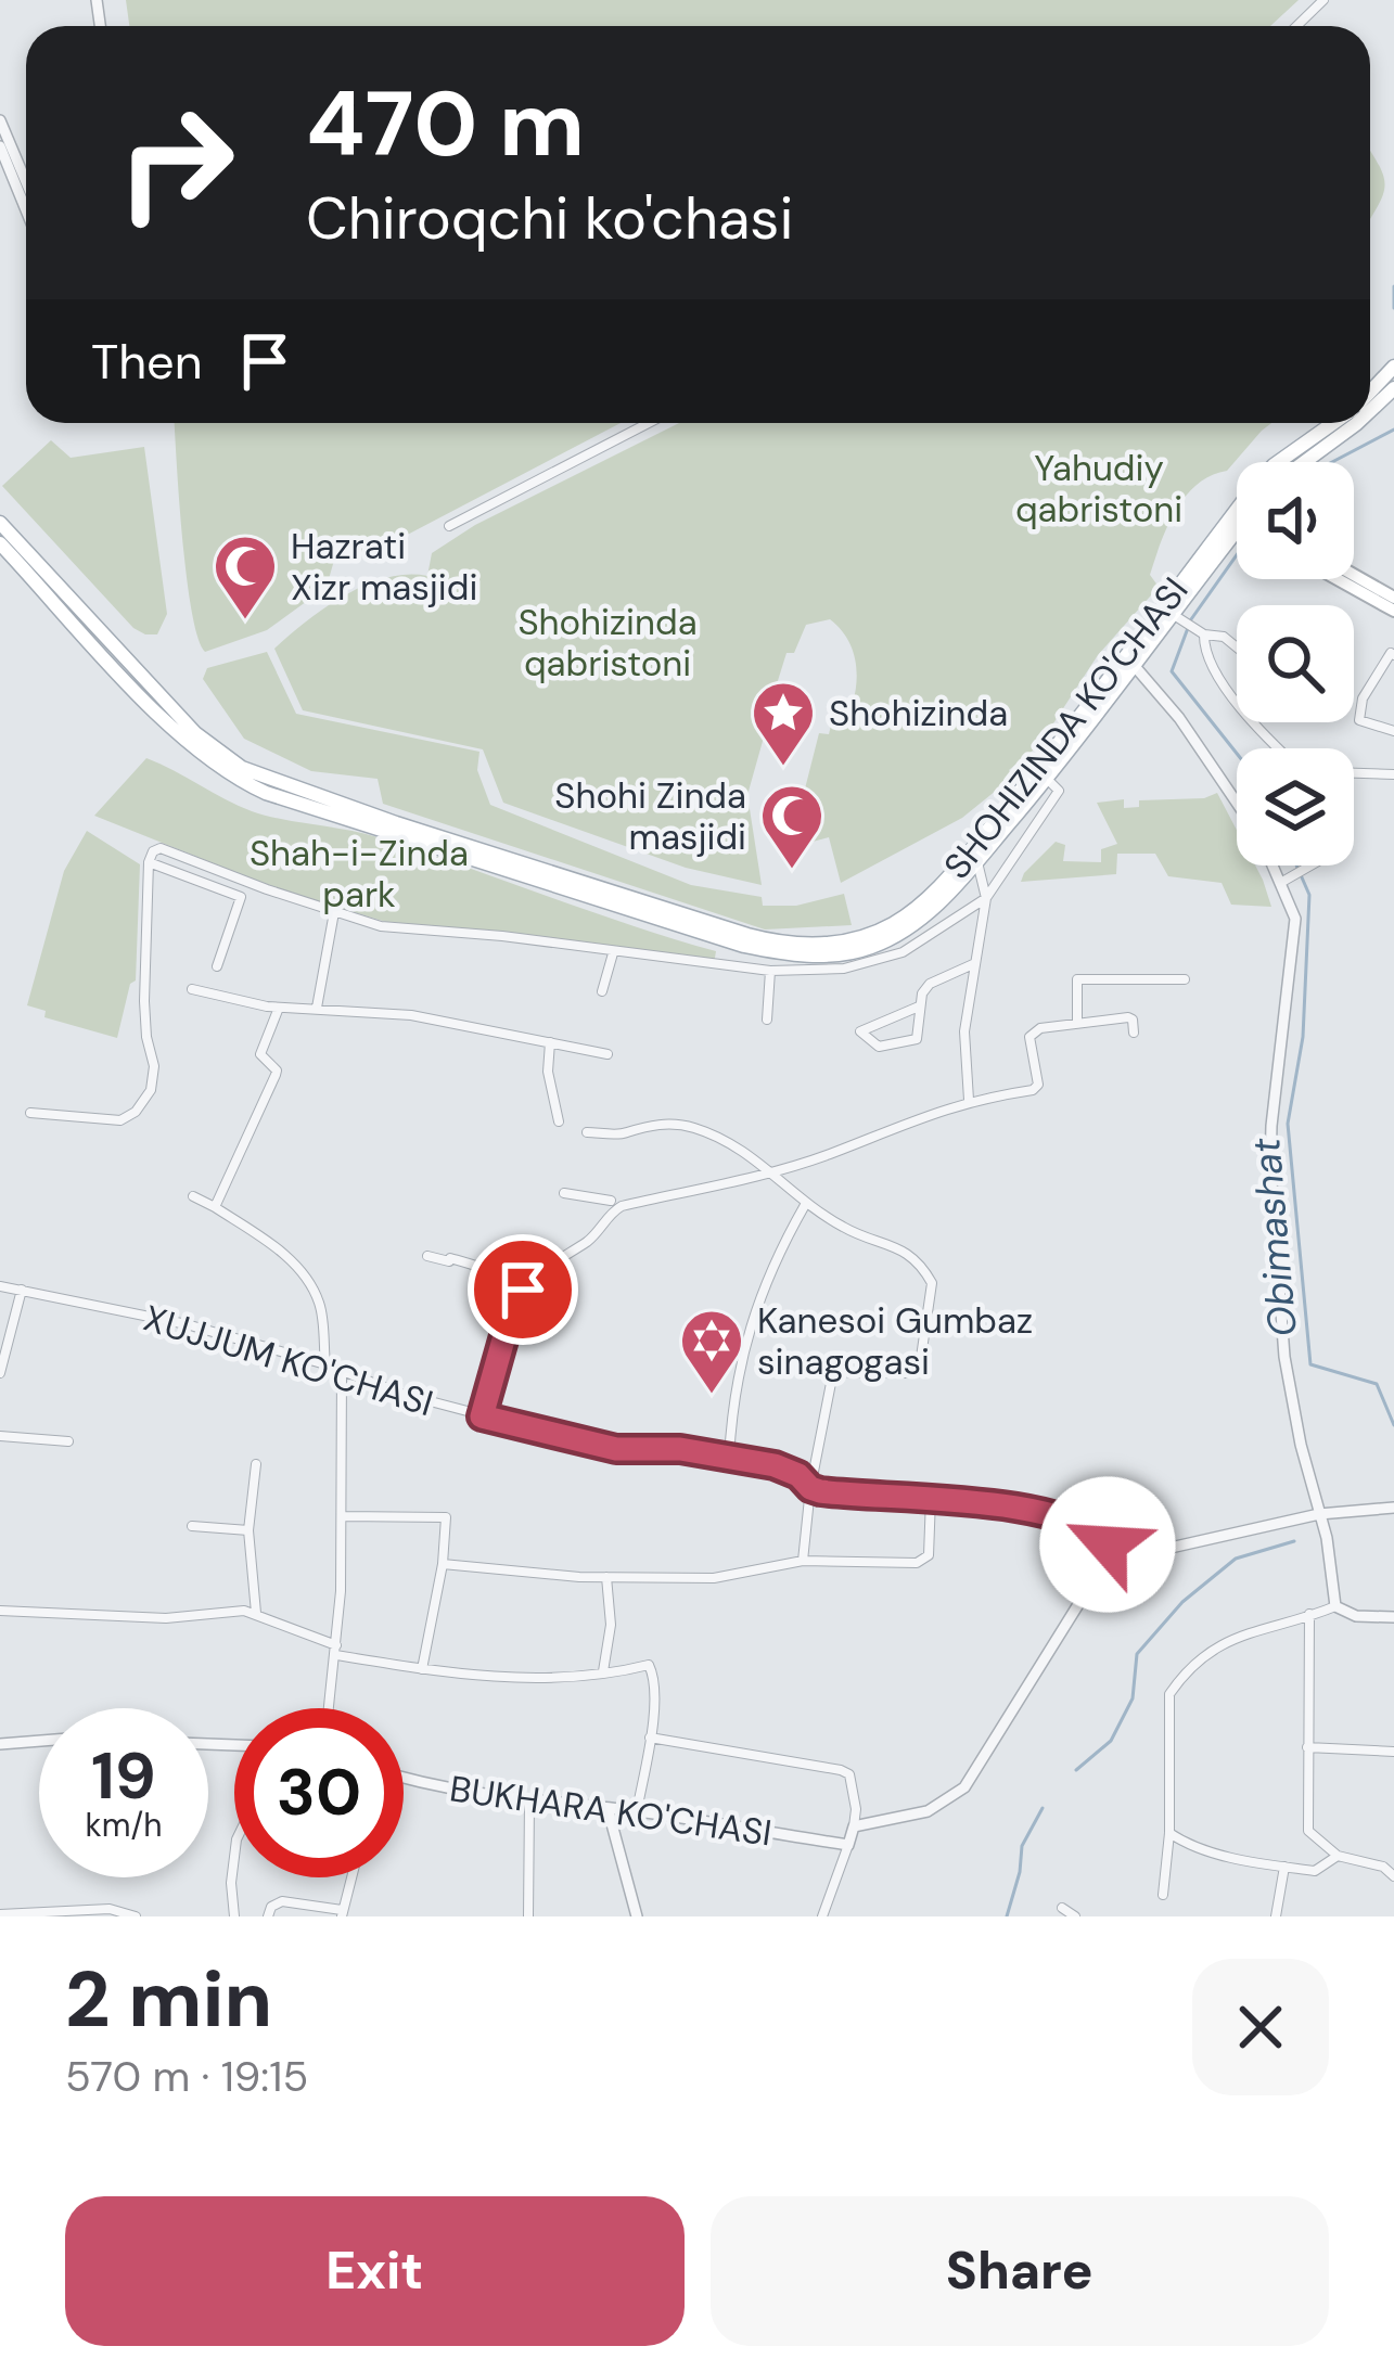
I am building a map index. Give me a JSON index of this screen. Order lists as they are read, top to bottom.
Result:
{
  "streets": {
    "main road": ["SHOHIZINDA KO'CHASI"],
    "street": ["XUJJUM KO'CHASI", "BUKHARA KO'CHASI"]
  },
  "water": ["Obimashat"],
  "parks": ["Yahudiy qabristoni", "Shohizinda qabristoni", "Shah-i-Zinda park"],
  "places": {
    "mosque": ["Hazrati Xizr masjidi", "Shohi Zinda masjidi"],
    "place": ["Shohizinda"],
    "synagogue": ["Kanesoi Gumbaz sinagogasi"]
  },
  "page": {
    "turn": ["470 m", "Chiroqchi ko'chasi"],
    "then": "Then",
    "speed": "19 km/h",
    "limit": "30",
    "heading": ["2 min", "570 m · 19:15"],
    "buttons": ["Exit", "Share"]
  }
}
